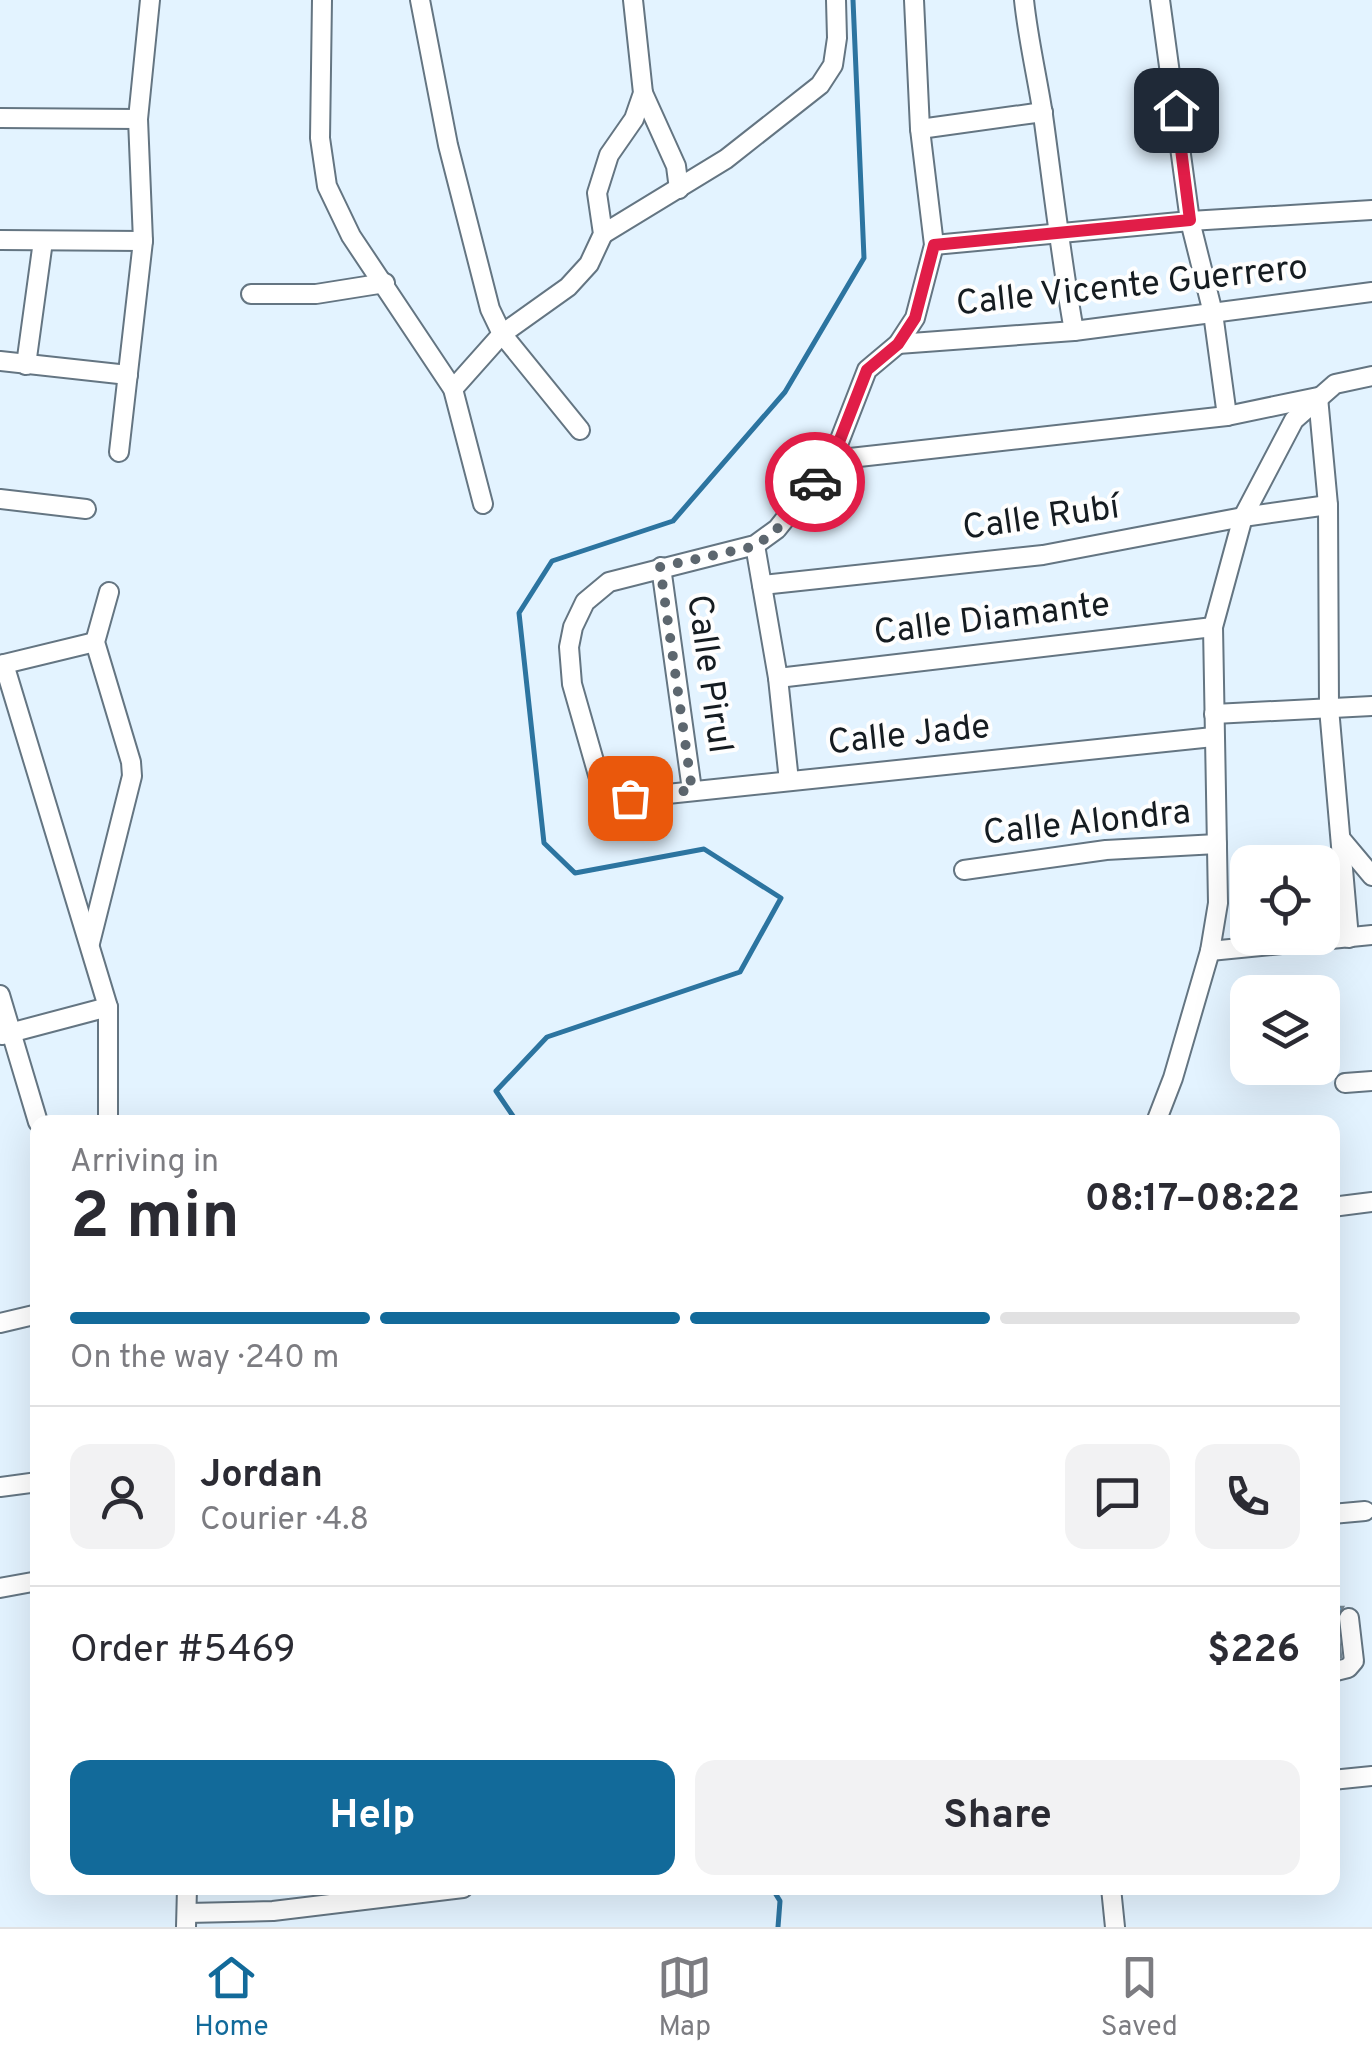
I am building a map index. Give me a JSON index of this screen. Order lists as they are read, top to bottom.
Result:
{
  "streets": {
    "street": [
      "Calle Vicente Guerrero",
      "Calle Rubí",
      "Calle Diamante",
      "Calle Pirul",
      "Calle Jade",
      "Calle Alondra"
    ]
  },
  "crossings": [
    ["Calle Pirul", "Calle Jade"]
  ],
  "page": {
    "heading": ["2 min", "Arriving in", "08:17–08:22"],
    "panel": [
      "Jordan",
      "Courier · 4.8",
      "Order #5469",
      "$226"
    ],
    "bar": "On the way · 240 m",
    "buttons": ["Help", "Share"],
    "tabs": ["Home", "Map", "Saved"]
  }
}
